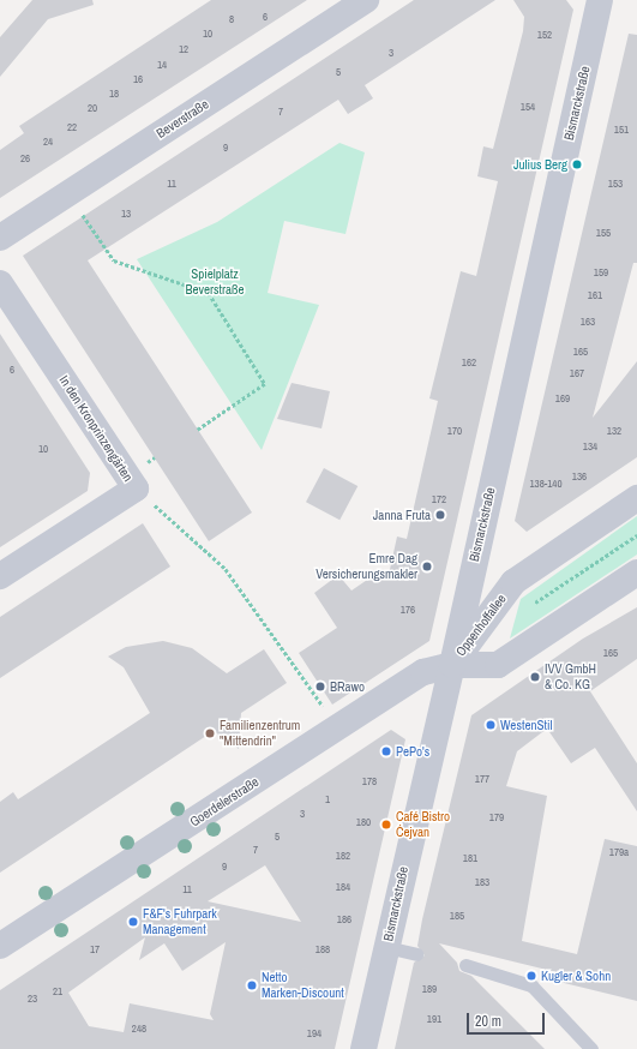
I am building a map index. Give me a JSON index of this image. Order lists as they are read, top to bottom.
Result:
{
  "streets": {
    "street": [
      "Bismarckstraße",
      "Beverstraße",
      "In den Kronprinzengärten",
      "Oppenhoffallee",
      "Goerdelerstraße"
    ]
  },
  "crossings": [
    ["Bismarckstraße", "Oppenhoffallee"],
    ["Bismarckstraße", "Goerdelerstraße"],
    ["Oppenhoffallee", "Goerdelerstraße"]
  ],
  "parks": ["Spielplatz Beverstraße"],
  "places": [
    "Julius Berg",
    "Janna Fruta",
    "Emre Dag Versicherungsmakler",
    "IVV GmbH & Co. KG",
    "BRawo",
    "WestenStil",
    "Familienzentrum \"Mittendrin\"",
    "PePo's",
    "Café Bistro Ćejvan",
    "F&F's Fuhrpark Management",
    "Kugler & Sohn",
    "Netto Marken-Discount"
  ],
  "house_numbers": [
    "6",
    "8",
    "10",
    "152",
    "12",
    "3",
    "14",
    "5",
    "16",
    "18",
    "154",
    "20",
    "7",
    "22",
    "151",
    "24",
    "9",
    "26",
    "11",
    "153",
    "13",
    "155",
    "159",
    "161",
    "163",
    "165",
    "162",
    "6",
    "167",
    "169",
    "170",
    "132",
    "134",
    "10",
    "136",
    "138-140",
    "172",
    "176",
    "165",
    "177",
    "178",
    "1",
    "3",
    "179",
    "180",
    "5",
    "7",
    "179a",
    "182",
    "181",
    "9",
    "183",
    "184",
    "11",
    "185",
    "186",
    "17",
    "188",
    "189",
    "21",
    "23",
    "191",
    "248",
    "194"
  ],
  "scale_bar": "20 m"
}
